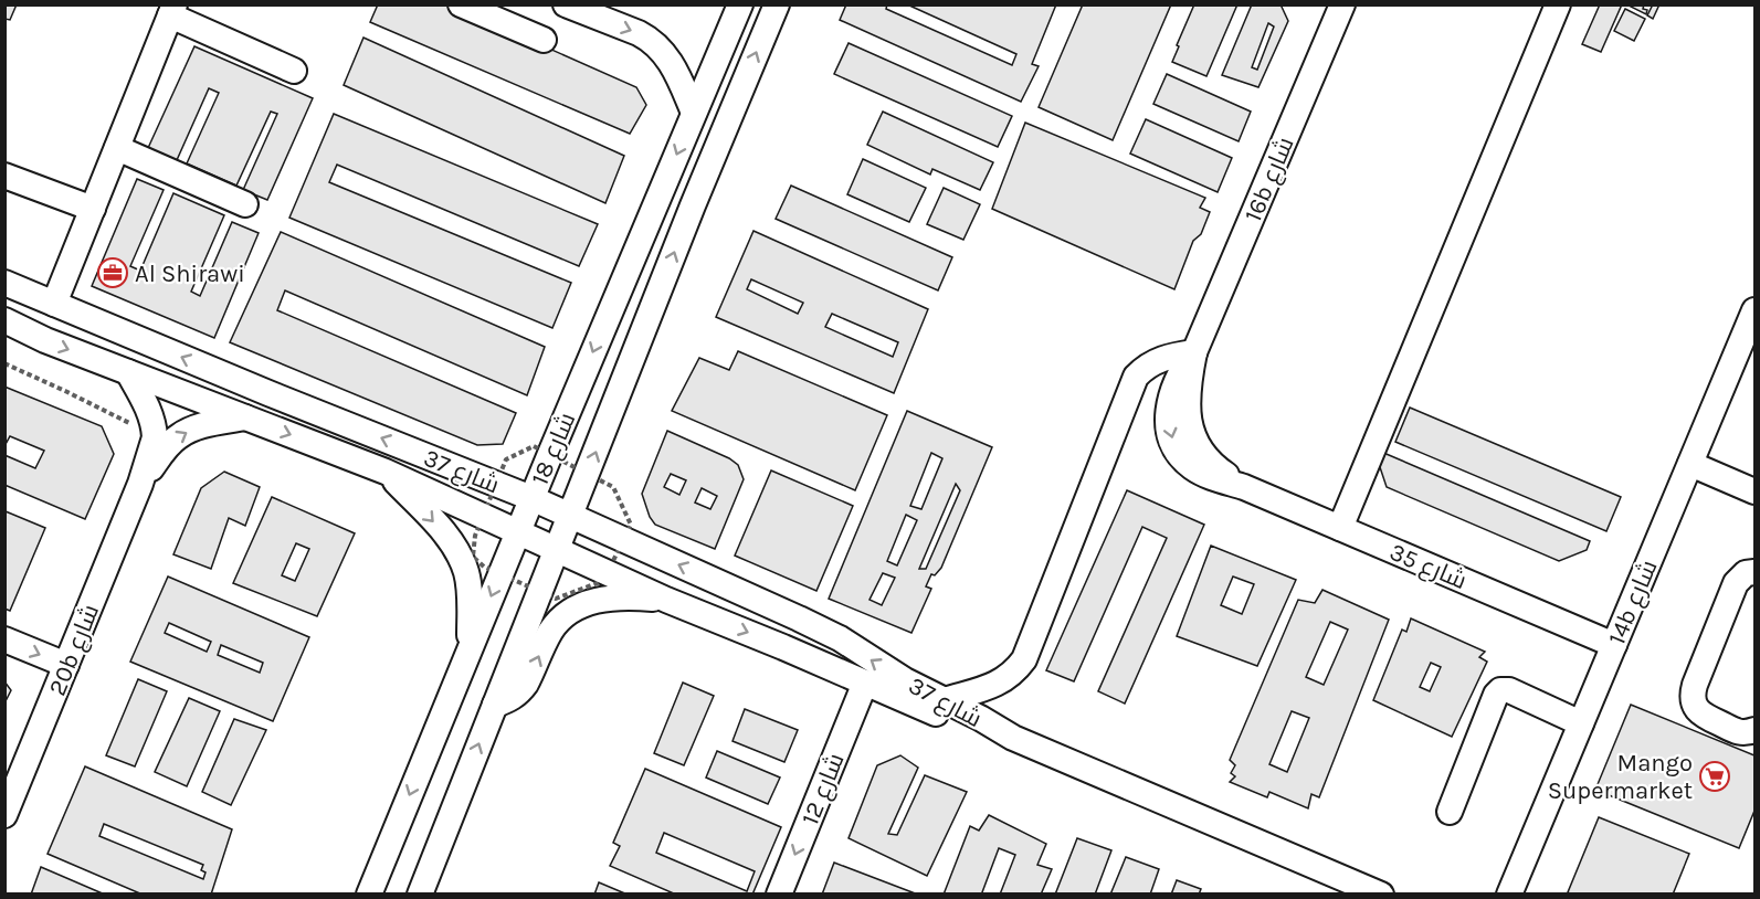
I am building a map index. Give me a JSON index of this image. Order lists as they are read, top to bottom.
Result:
{
  "streets": {
    "street": [
      "16b شارع",
      "شارع 18",
      "شارع 37",
      "شارع 35",
      "14b شارع",
      "20b شارع",
      "شارع 12"
    ]
  },
  "crossings": [
    ["16b شارع", "شارع 35"],
    ["شارع 18", "شارع 37"],
    ["شارع 37", "20b شارع"],
    ["شارع 37", "شارع 12"],
    ["شارع 35", "14b شارع"]
  ],
  "one_way": ["شارع 12"],
  "places": {
    "office": ["Al Shirawi"],
    "supermarket": ["Mango Supermarket"]
  }
}
